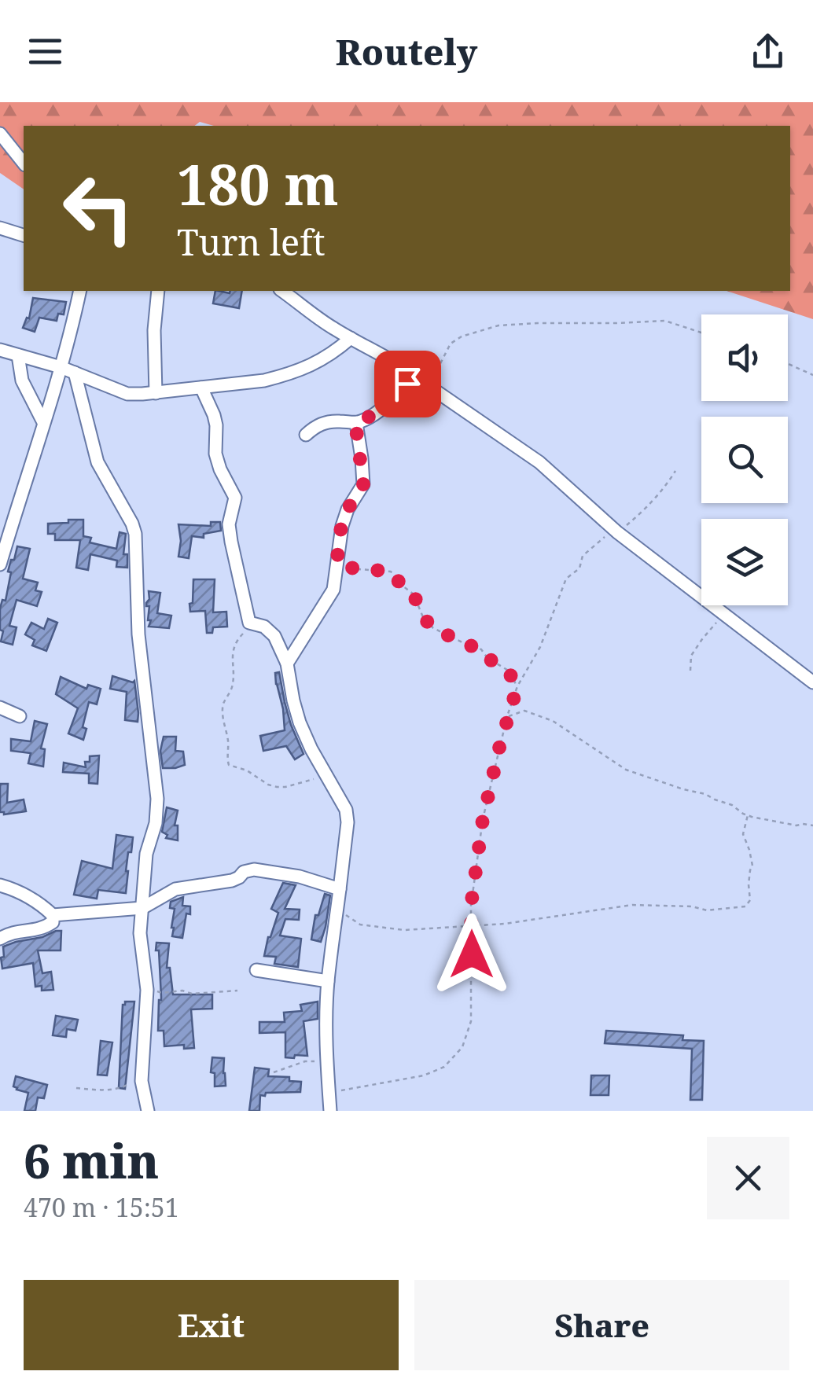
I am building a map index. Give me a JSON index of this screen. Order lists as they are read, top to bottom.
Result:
{
  "page": {
    "header": "Routely",
    "turn": ["180 m", "Turn left"],
    "heading": ["6 min", "470 m · 15:51"],
    "buttons": ["Exit", "Share"]
  }
}
